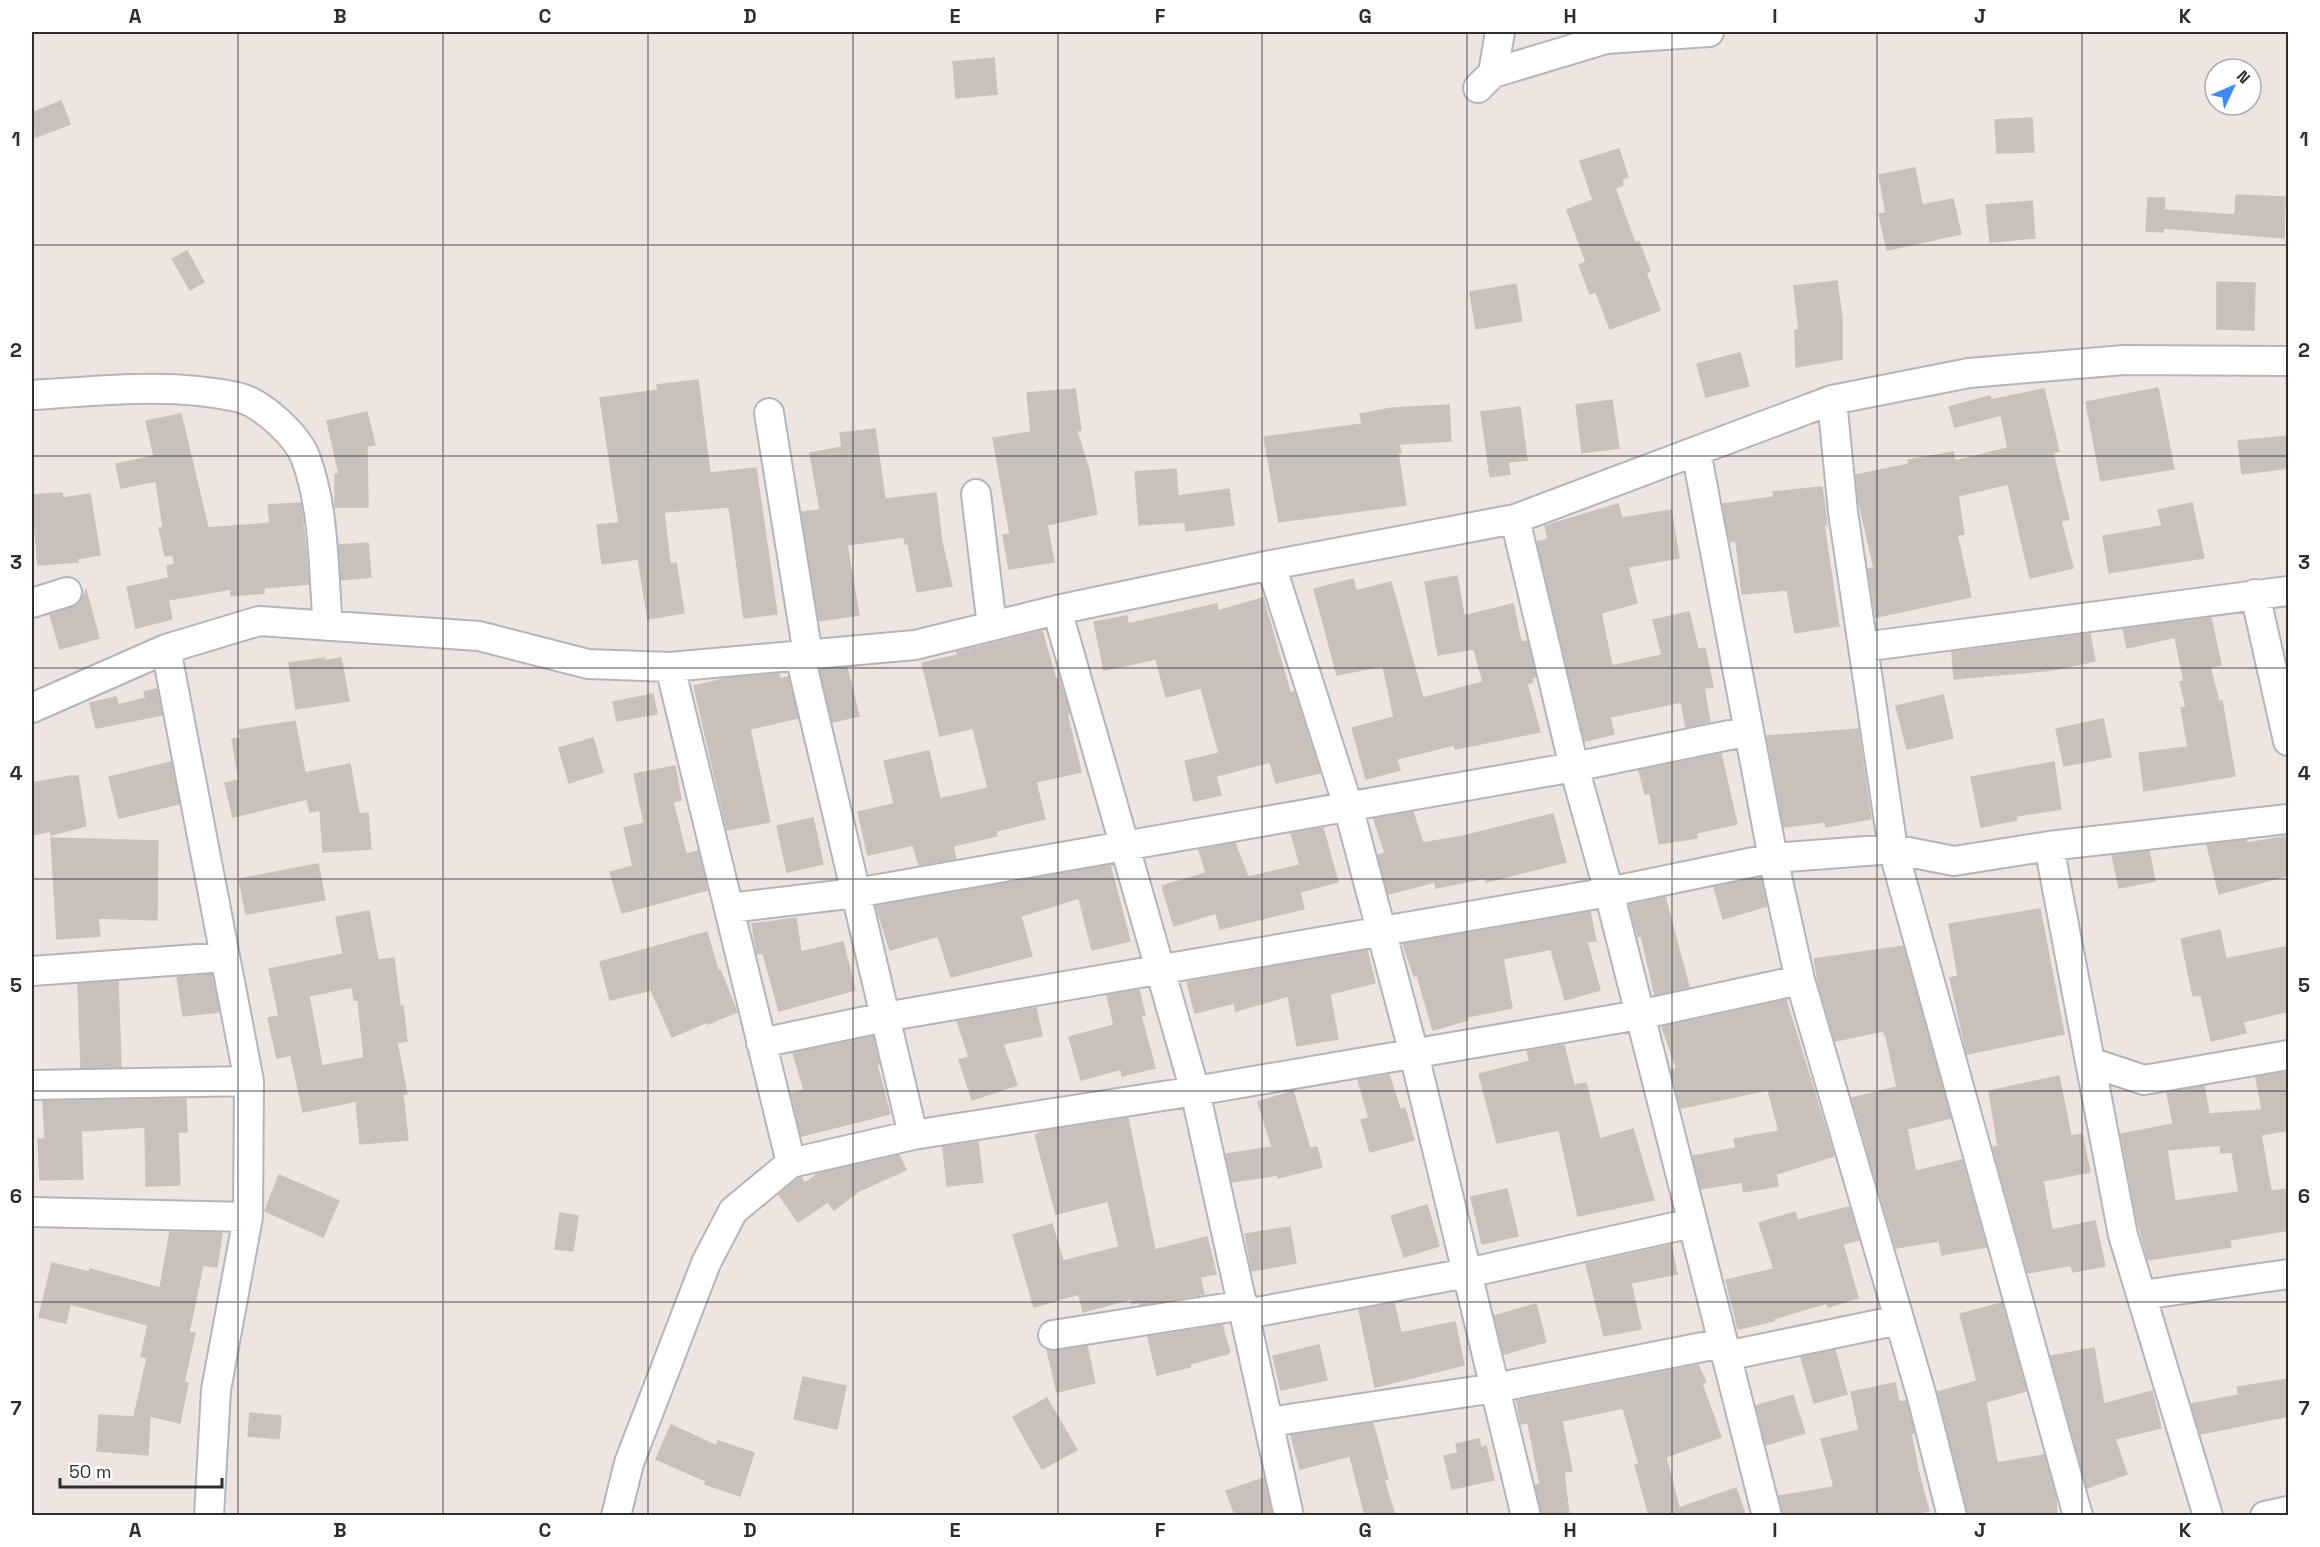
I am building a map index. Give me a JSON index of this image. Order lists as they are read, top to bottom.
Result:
{
  "scale_bar": "50 m",
  "north": "top right",
  "grid": {
    "columns": [
      "A",
      "B",
      "C",
      "D",
      "E",
      "F",
      "G",
      "H",
      "I",
      "J",
      "K"
    ],
    "rows": [
      "1",
      "2",
      "3",
      "4",
      "5",
      "6",
      "7"
    ]
  }
}
